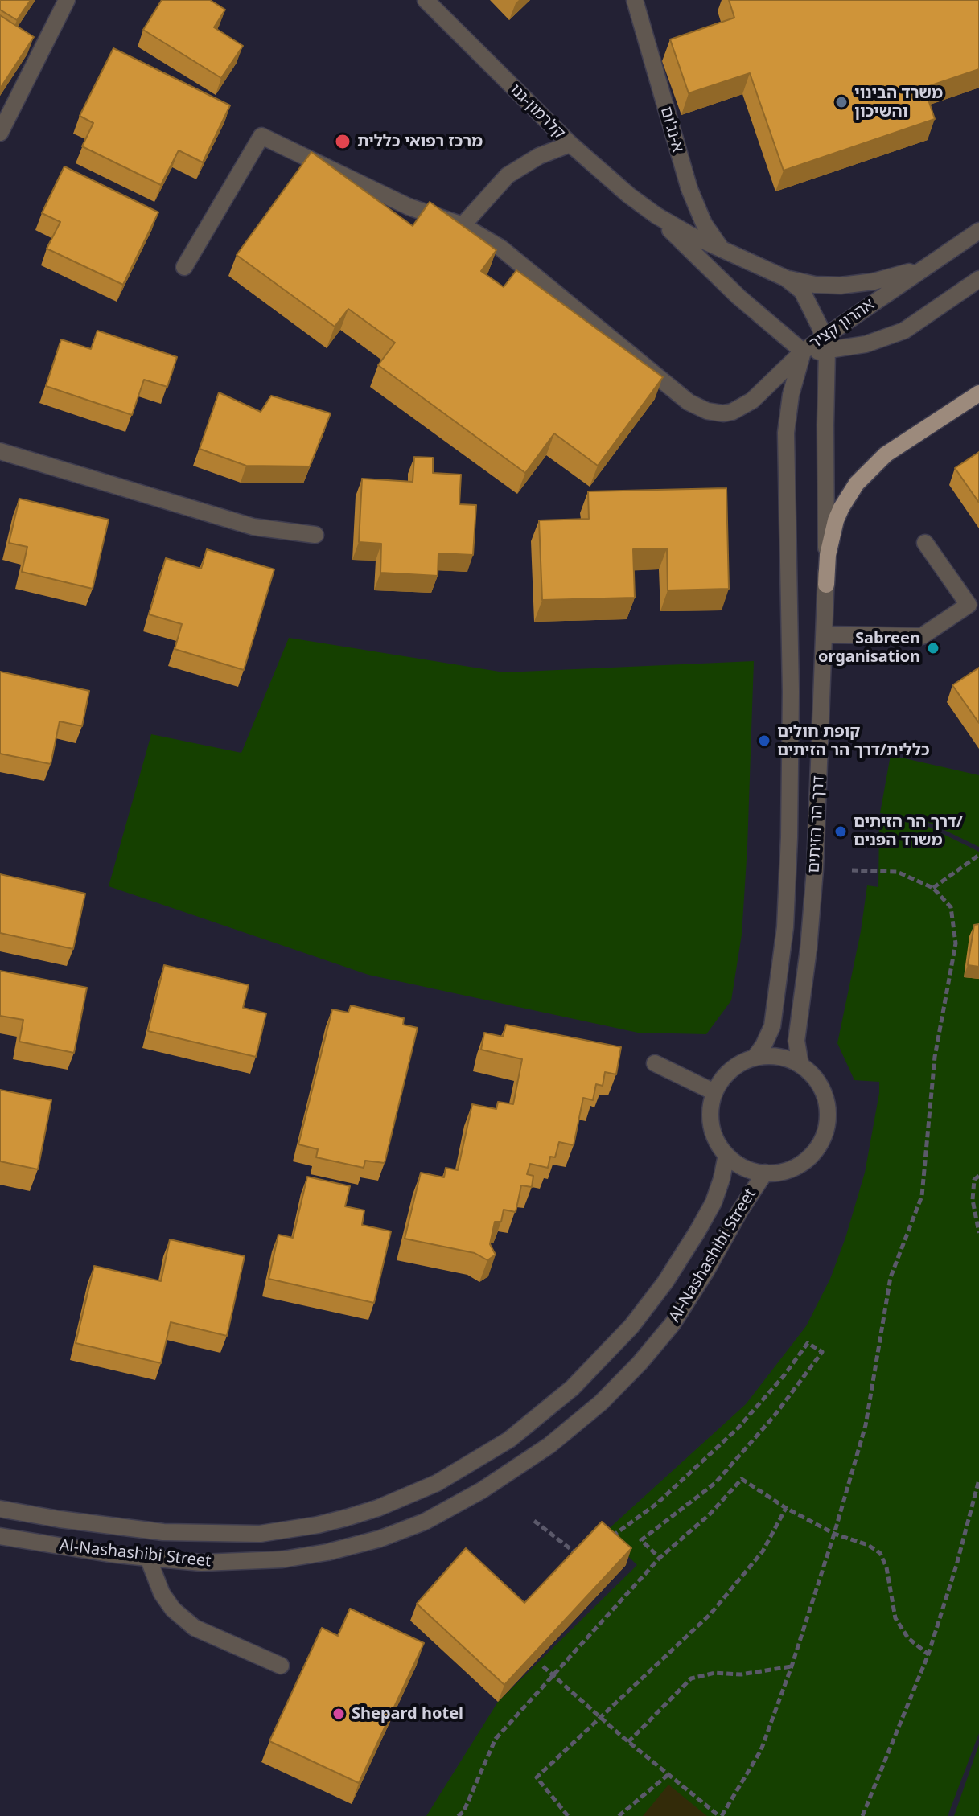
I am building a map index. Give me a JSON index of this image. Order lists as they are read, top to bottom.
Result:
{
  "streets": {
    "street": [
      "קלרמון-גנו",
      "א-נג'ום",
      "אהרון קציר",
      "דרך הר הזיתים",
      "Al-Nashashibi Street"
    ]
  },
  "crossings": [
    ["קלרמון-גנו", "א-נג'ום"],
    ["קלרמון-גנו", "אהרון קציר"],
    ["קלרמון-גנו", "דרך הר הזיתים"],
    ["אהרון קציר", "דרך הר הזיתים"],
    ["דרך הר הזיתים", "Al-Nashashibi Street"]
  ],
  "places": [
    "משרד הבינוי והשיכון",
    "מרכז רפואי כללית",
    "Sabreen organisation",
    "קופת חולים כללית/דרך הר הזיתים",
    "דרך הר הזיתים/ משרד הפנים",
    "Shepard hotel"
  ]
}
